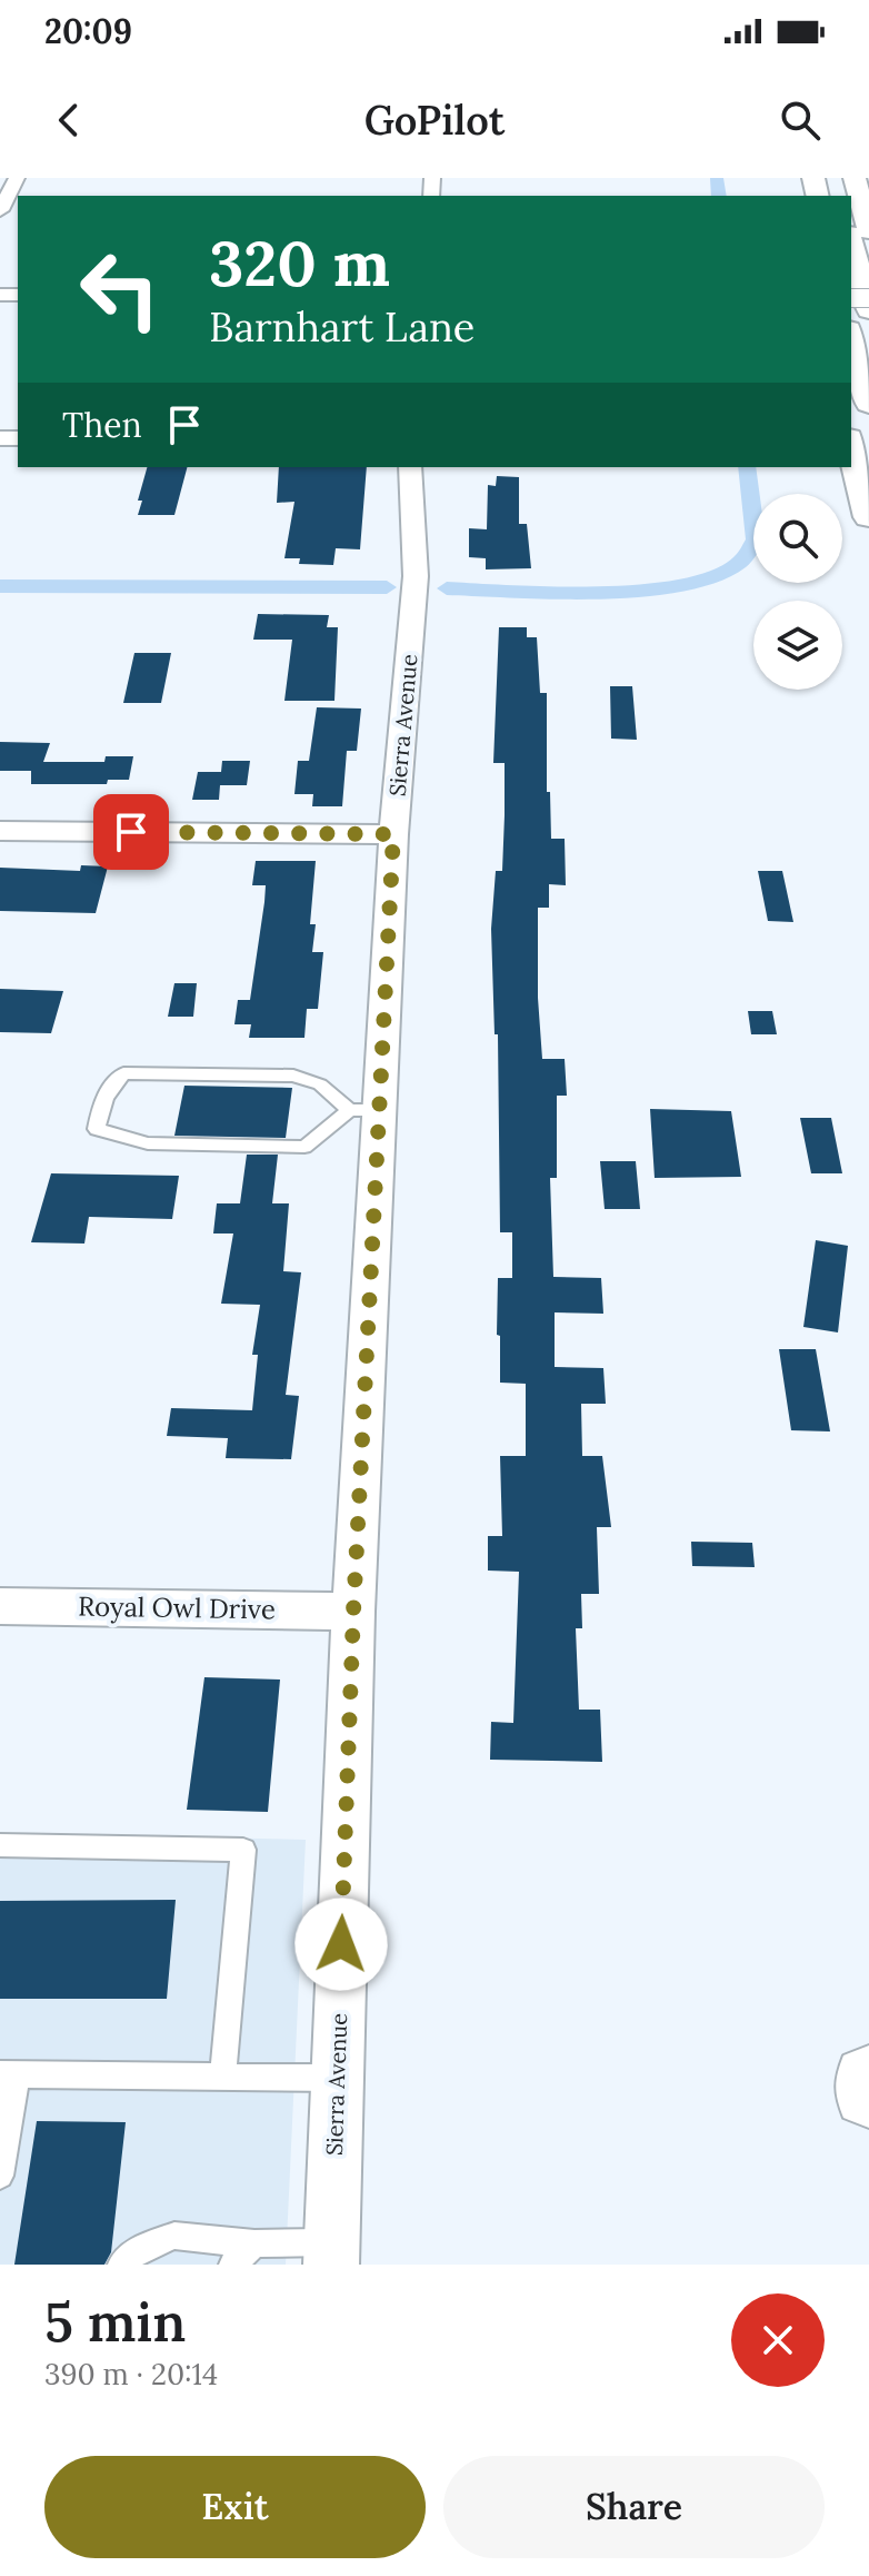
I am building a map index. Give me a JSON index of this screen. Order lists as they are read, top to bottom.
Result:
{
  "streets": {
    "street": ["Sierra Avenue", "Royal Owl Drive"]
  },
  "crossings": [
    ["Sierra Avenue", "Royal Owl Drive"]
  ],
  "page": {
    "status": "20:09",
    "header": "GoPilot",
    "turn": ["320 m", "Barnhart Lane"],
    "then": "Then",
    "heading": ["5 min", "390 m · 20:14"],
    "buttons": ["Exit", "Share"]
  }
}
